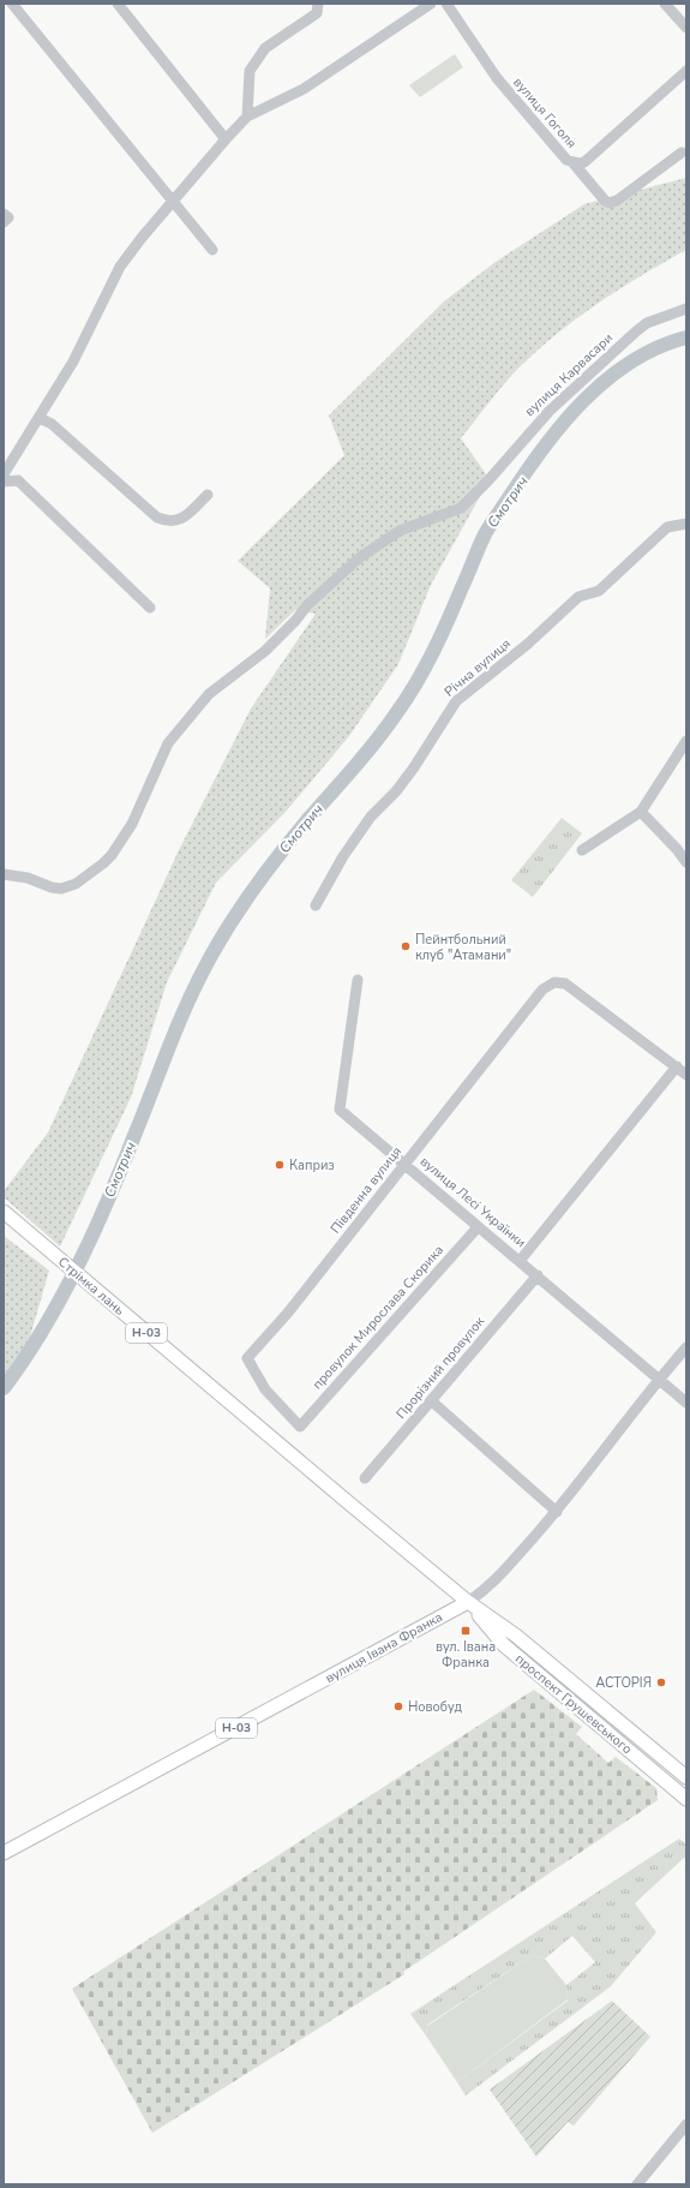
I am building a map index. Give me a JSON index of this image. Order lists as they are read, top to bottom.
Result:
{
  "streets": {
    "main road": [
      "Стрімка лань",
      "Н-03",
      "вулиця Івана Франка",
      "проспект Грушевського"
    ],
    "street": [
      "вулиця Гоголя",
      "вулиця Карвасари",
      "Річна вулиця",
      "Південна вулиця",
      "вулиця Лесі Українки",
      "провулок Мирослава Скорика",
      "Прорізний провулок"
    ]
  },
  "crossings": [
    ["Південна вулиця", "вулиця Лесі Українки"],
    ["Південна вулиця", "провулок Мирослава Скорика"],
    ["вулиця Лесі Українки", "провулок Мирослава Скорика"],
    ["вулиця Лесі Українки", "Прорізний провулок"],
    ["вулиця Лесі Українки", "вулиця Івана Франка"],
    ["Стрімка лань", "проспект Грушевського"],
    ["вулиця Івана Франка", "проспект Грушевського"]
  ],
  "water": ["Смотрич"],
  "places": {
    "other": [
      "Пейнтбольний клуб \"Атамани\"",
      "Каприз",
      "АСТОРІЯ",
      "Новобуд"
    ],
    "transit": ["вул. Івана Франка"]
  }
}
